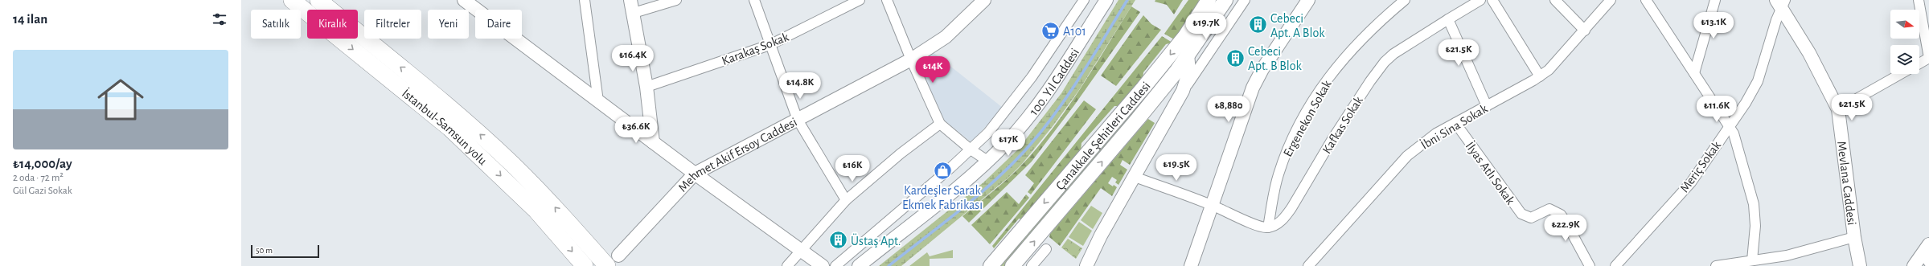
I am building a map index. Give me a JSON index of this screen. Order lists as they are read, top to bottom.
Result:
{
  "streets": {
    "highway": ["İstanbul-Samsun yolu"],
    "main road": ["Çanakkale Şehitleri Caddesi"],
    "street": [
      "Karakaş Sokak",
      "100. Yıl Caddesi",
      "Ergenekon Sokak",
      "Kafkas Sokak",
      "İbni Sina Sokak",
      "Mehmet Akif Ersoy Caddesi",
      "Meriç Sokak",
      "İlyas Atlı Sokak",
      "Mevlana Caddesi"
    ]
  },
  "crossings": [
    ["Ergenekon Sokak", "Kafkas Sokak"],
    ["İstanbul-Samsun yolu", "Mehmet Akif Ersoy Caddesi"],
    ["İbni Sina Sokak", "İlyas Atlı Sokak"],
    ["Meriç Sokak", "Mevlana Caddesi"]
  ],
  "places": {
    "building": ["Cebeci Apt. A Blok", "Cebeci Apt. B Blok", "Üstaş Apt."],
    "supermarket": ["A101"],
    "shop": ["Kardeşler Sarak Ekmek Fabrikası"]
  },
  "scale_bar": "50 m",
  "north": "right",
  "page": {
    "heading": "14 ilan",
    "chip": [
      "Satılık",
      "Kiralık",
      "Filtreler",
      "Yeni",
      "Daire"
    ],
    "price": [
      "₺13.1K",
      "₺19.7K",
      "₺21.5K",
      "₺16.4K",
      "₺14K",
      "₺14.8K",
      "₺21.5K",
      "₺8,880",
      "₺11.6K",
      "₺36.6K",
      "₺17K",
      "₺19.5K",
      "₺16K",
      "₺22.9K"
    ],
    "list": [
      {
        "name": "₺14,000/ay",
        "note": "2 oda · 72 m² · Gül Gazi Sokak"
      }
    ],
    "scale": "50 m"
  }
}
